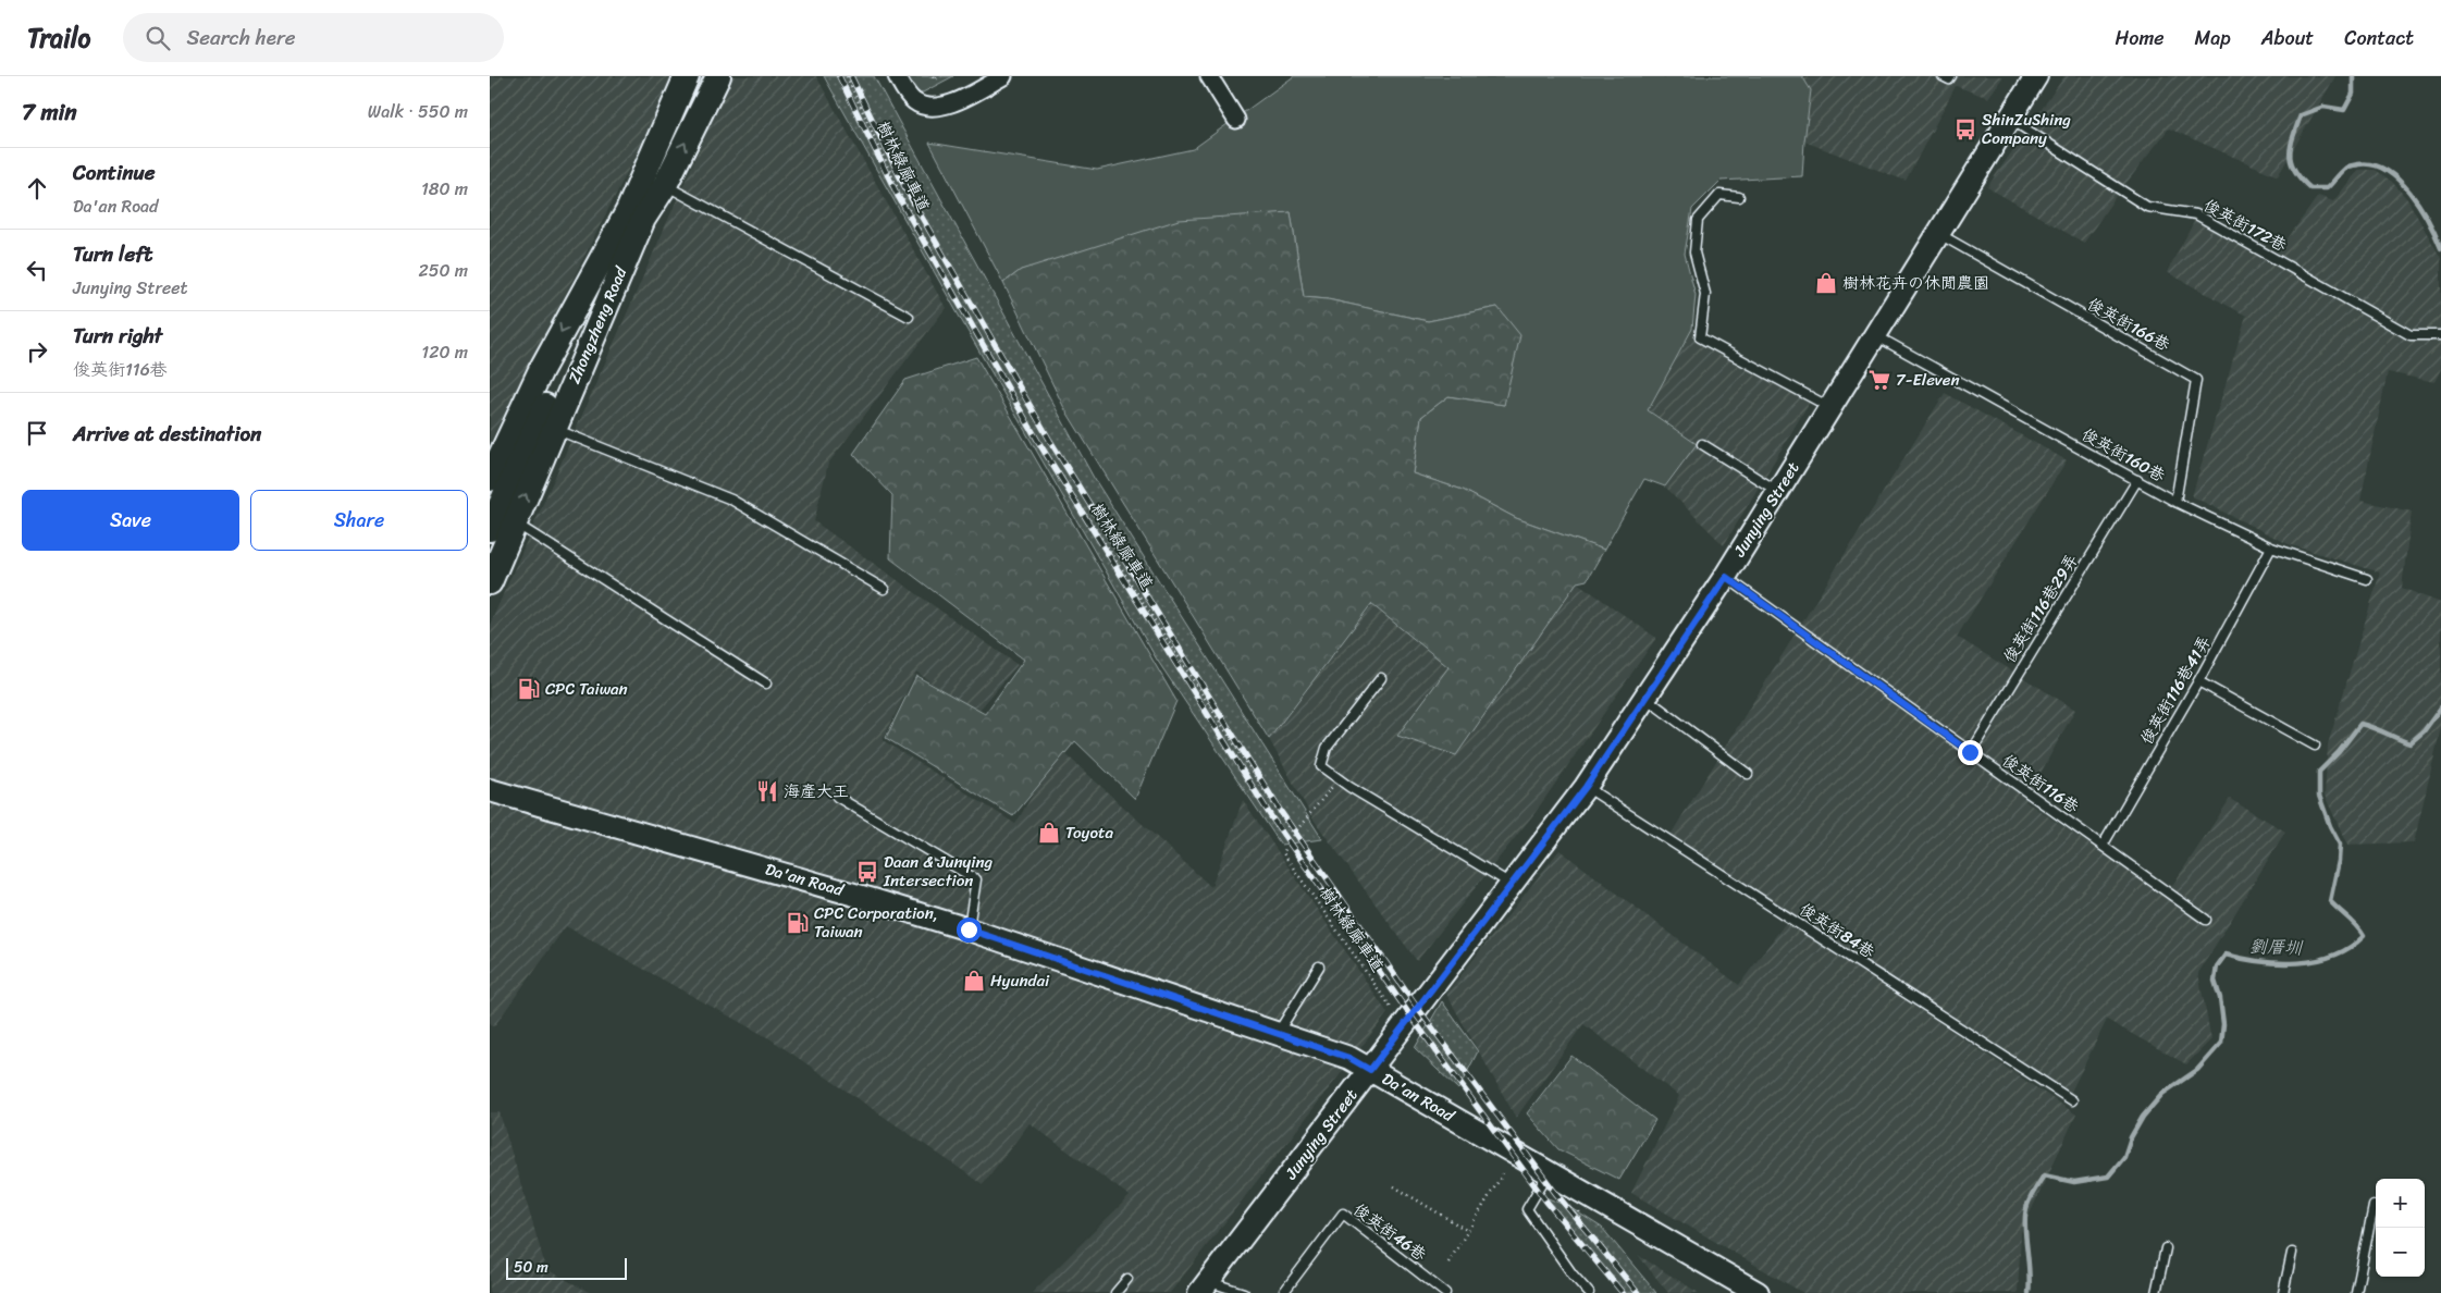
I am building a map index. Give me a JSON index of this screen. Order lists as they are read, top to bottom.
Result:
{
  "streets": {
    "main road": ["Zhongzheng Road"],
    "street": ["Junying Street", "Da'an Road"],
    "lane": [
      "俊英街172巷",
      "俊英街166巷",
      "俊英街160巷",
      "俊英街116巷29弄",
      "俊英街116巷41弄",
      "俊英街116巷",
      "俊英街84巷",
      "俊英街46巷"
    ],
    "path": ["樹林綠廊車道"]
  },
  "crossings": [
    ["俊英街172巷", "Junying Street"],
    ["俊英街166巷", "俊英街160巷"],
    ["俊英街166巷", "Junying Street"],
    ["俊英街160巷", "Junying Street"],
    ["俊英街160巷", "俊英街116巷29弄"],
    ["俊英街160巷", "俊英街116巷41弄"],
    ["Junying Street", "俊英街116巷"],
    ["Junying Street", "Da'an Road"],
    ["Junying Street", "俊英街84巷"],
    ["俊英街116巷29弄", "俊英街116巷"],
    ["俊英街116巷41弄", "俊英街116巷"]
  ],
  "water": ["劉厝圳"],
  "places": {
    "bus stop": ["ShinZuShing Company", "Daan & Junying Intersection"],
    "shop": ["樹林花卉の休閒農園", "Toyota", "Hyundai"],
    "supermarket": ["7-Eleven"],
    "fuel station": ["CPC Taiwan", "CPC Corporation, Taiwan"],
    "restaurant": ["海產大王"]
  },
  "scale_bar": "50 m",
  "page": {
    "header": "Trailo",
    "search": "Search here",
    "nav": [
      "Home",
      "Map",
      "About",
      "Contact"
    ],
    "heading": ["7 min", "Walk · 550 m"],
    "list": [
      ["Continue", "Da'an Road", "180 m"],
      ["Turn left", "Junying Street", "250 m"],
      ["Turn right", "俊英街116巷", "120 m"],
      "Arrive at destination"
    ],
    "buttons": ["Save", "Share"],
    "map_buttons": ["+", "−"],
    "scale": "50 m"
  }
}
